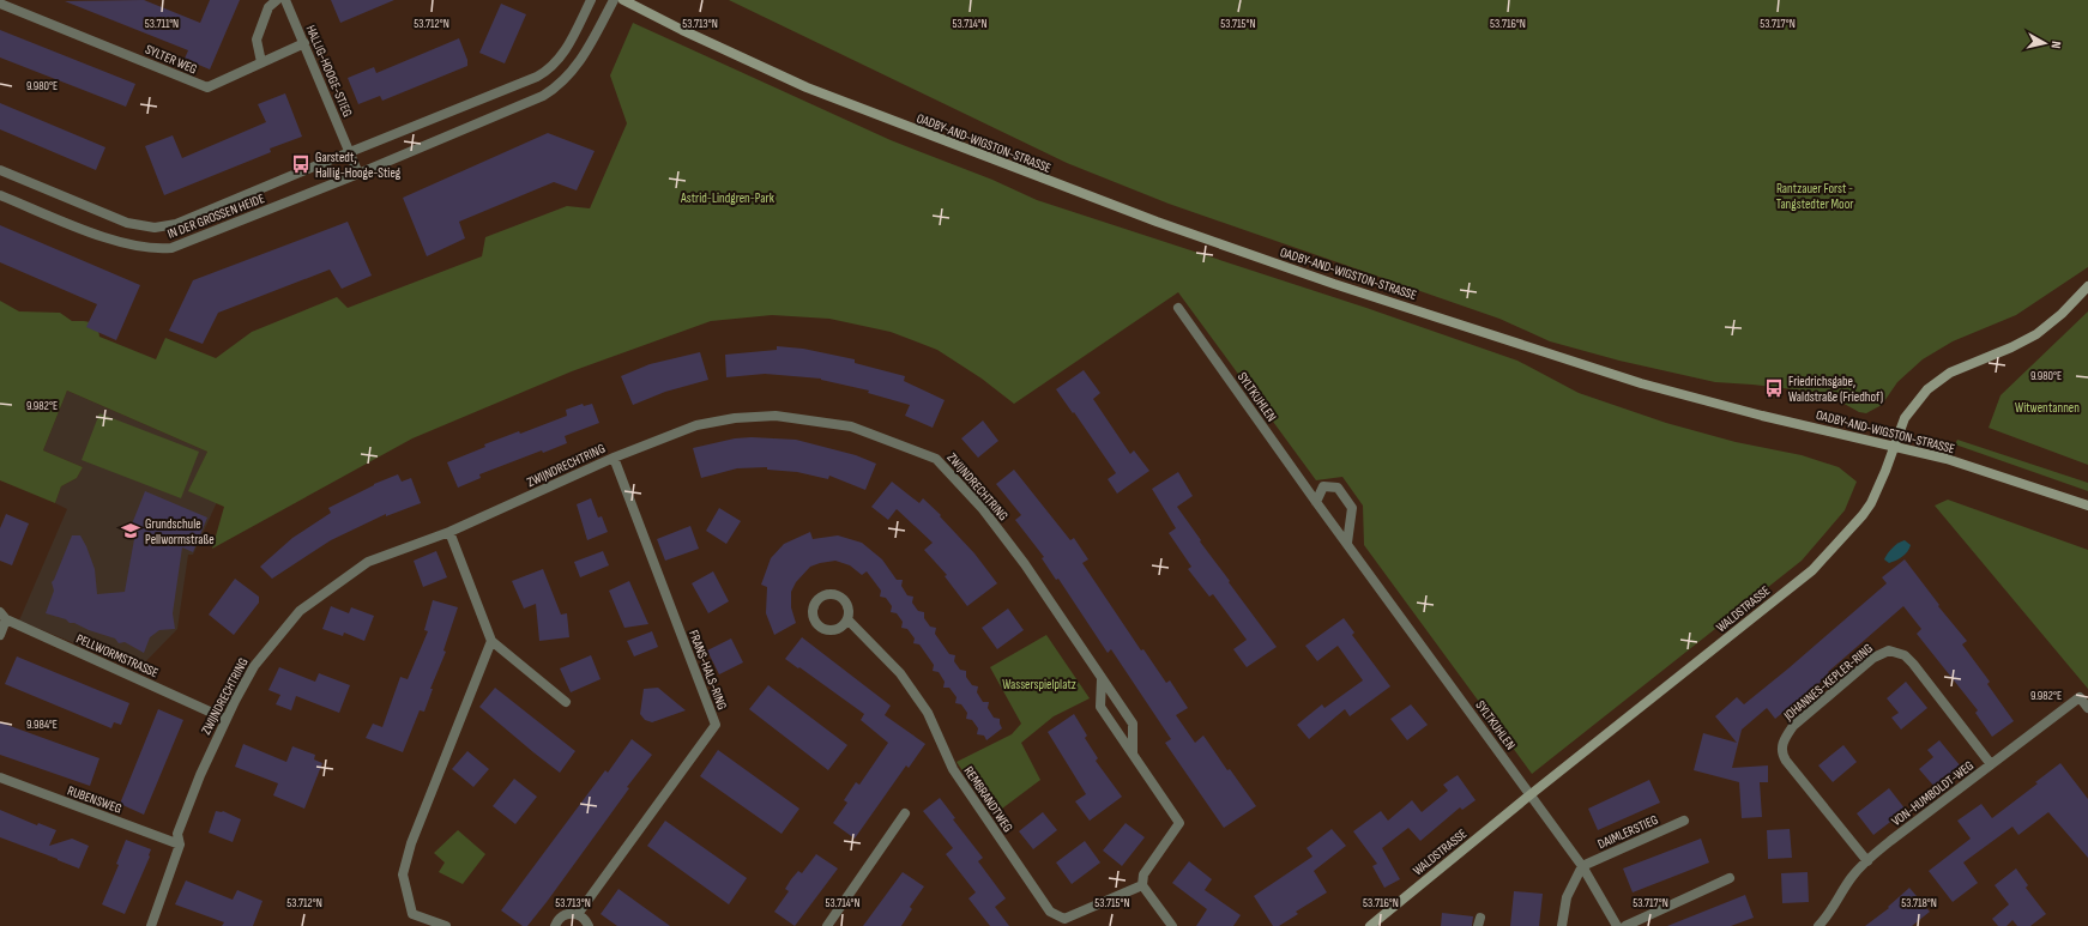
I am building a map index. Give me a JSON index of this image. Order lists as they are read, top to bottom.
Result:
{
  "streets": {
    "main road": ["OADBY-AND-WIGSTON-STRASSE", "WALDSTRASSE"],
    "street": [
      "SYLTER WEG",
      "HALLIG-HOOGE-STIEG",
      "IN DER GROSSEN HEIDE",
      "SYLTKUHLEN",
      "ZWIJNDRECHTRING",
      "PELLWORMSTRASSE",
      "FRANS-HALS-RING",
      "JOHANNES-KEPLER-RING",
      "VON-HUMBOLDT-WEG",
      "RUBENSWEG",
      "REMBRANDTWEG",
      "DAIMLERSTIEG"
    ]
  },
  "crossings": [
    ["SYLTER WEG", "HALLIG-HOOGE-STIEG"],
    ["HALLIG-HOOGE-STIEG", "IN DER GROSSEN HEIDE"],
    ["OADBY-AND-WIGSTON-STRASSE", "WALDSTRASSE"],
    ["SYLTKUHLEN", "WALDSTRASSE"],
    ["SYLTKUHLEN", "DAIMLERSTIEG"],
    ["ZWIJNDRECHTRING", "PELLWORMSTRASSE"],
    ["ZWIJNDRECHTRING", "FRANS-HALS-RING"],
    ["ZWIJNDRECHTRING", "RUBENSWEG"],
    ["JOHANNES-KEPLER-RING", "VON-HUMBOLDT-WEG"]
  ],
  "parks": [
    "Rantzauer Forst - Tangstedter Moor",
    "Astrid-Lindgren-Park",
    "Witwentannen",
    "Wasserspielplatz"
  ],
  "places": {
    "bus stop": ["Garstedt, Hallig-Hooge-Stieg", "Friedrichsgabe, Waldstraße (Friedhof)"],
    "school or university": ["Grundschule Pellwormstraße"]
  },
  "north": "right",
  "coordinates": [
    "53.711°N",
    "53.712°N",
    "53.713°N",
    "53.714°N",
    "53.715°N",
    "53.716°N",
    "53.717°N",
    "9.980°E",
    "9.982°E",
    "9.984°E",
    "53.718°N"
  ]
}
